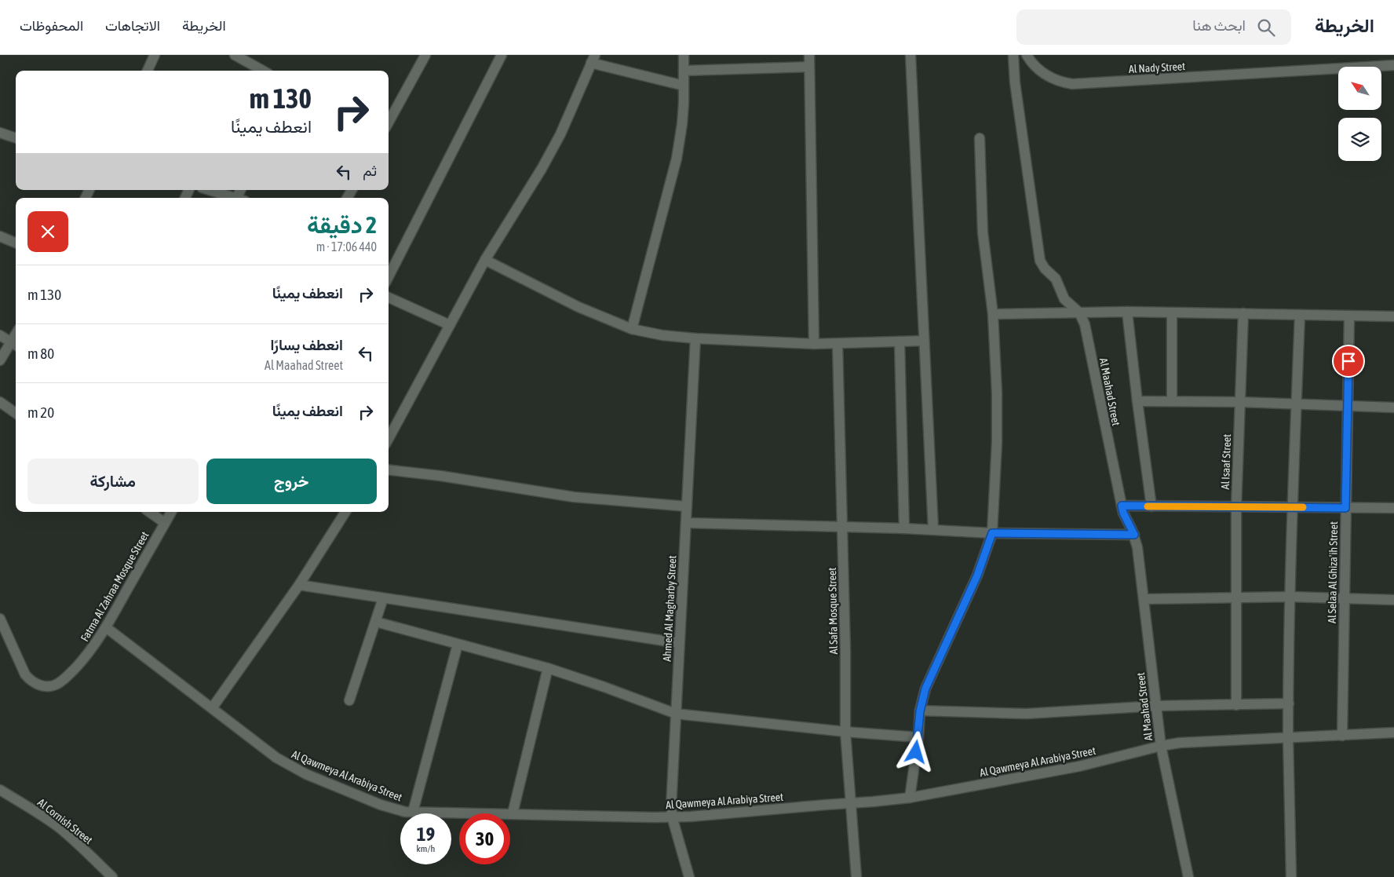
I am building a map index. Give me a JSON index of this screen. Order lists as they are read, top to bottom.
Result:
{
  "streets": {
    "street": [
      "Al Nady Street",
      "Al Maahad Street",
      "Al Isaaf Street",
      "Al Selaa Al Ghiza'ih Street",
      "Fatma Al Zahraa Mosque Street",
      "Ahmed Al Magharby Street",
      "Al Safa Mosque Street",
      "Al Qawmeya Al Arabiya Street",
      "Al Cornish Street"
    ]
  },
  "crossings": [
    ["Al Maahad Street", "Al Qawmeya Al Arabiya Street"],
    ["Al Selaa Al Ghiza'ih Street", "Al Qawmeya Al Arabiya Street"],
    ["Fatma Al Zahraa Mosque Street", "Al Qawmeya Al Arabiya Street"],
    ["Ahmed Al Magharby Street", "Al Qawmeya Al Arabiya Street"],
    ["Al Safa Mosque Street", "Al Qawmeya Al Arabiya Street"]
  ],
  "north": "top left",
  "page": {
    "header": "الخريطة",
    "search": "ابحث هنا",
    "nav": ["الخريطة", "الاتجاهات", "المحفوظات"],
    "turn": ["130 m", "انعطف يمينًا"],
    "then": "ثم",
    "heading": ["2 دقيقة", "440 m · 17:06"],
    "list": [
      {
        "name": "انعطف يمينًا",
        "value": "130 m"
      },
      {
        "name": "انعطف يسارًا",
        "note": "Al Maahad Street",
        "value": "80 m"
      },
      {
        "name": "انعطف يمينًا",
        "value": "20 m"
      }
    ],
    "buttons": ["خروج", "مشاركة"],
    "speed": "19 km/h",
    "limit": "30"
  }
}
